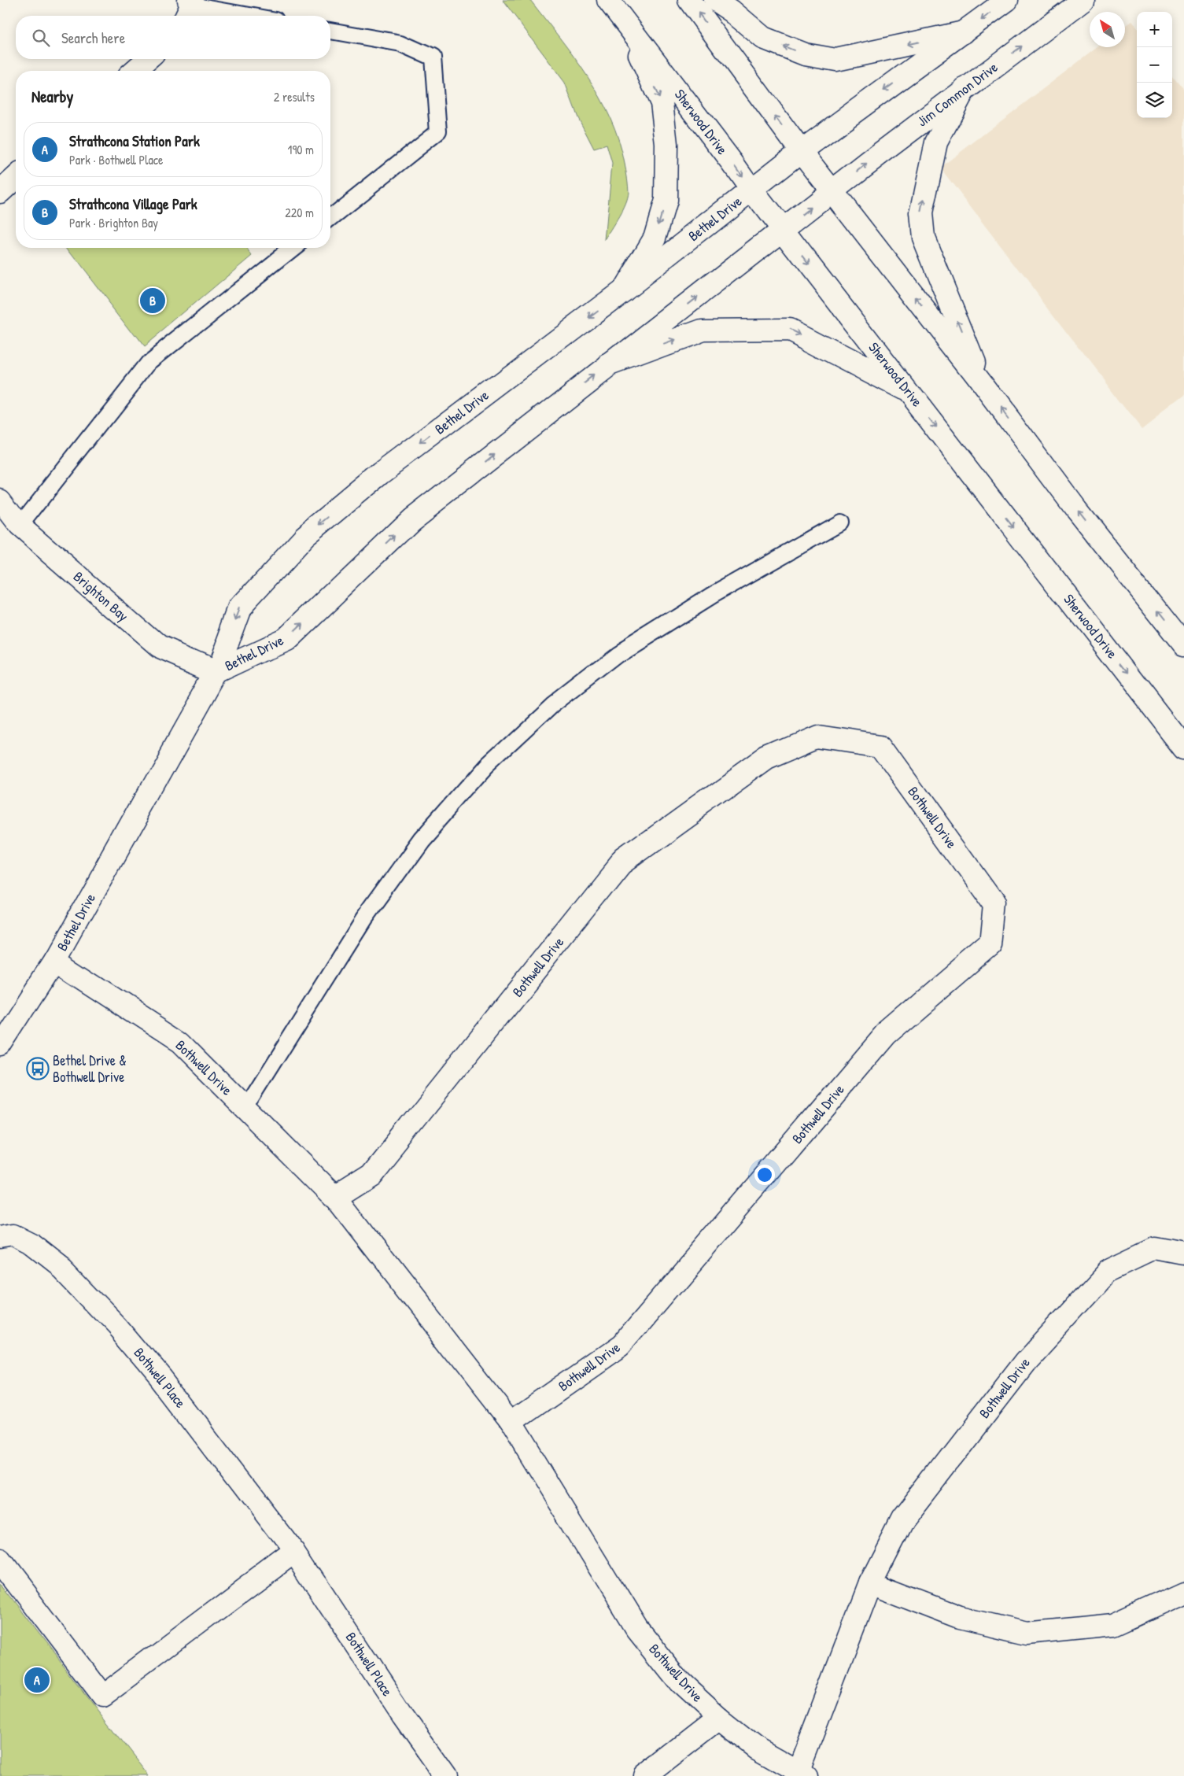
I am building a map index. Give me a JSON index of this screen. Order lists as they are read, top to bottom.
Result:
{
  "streets": {
    "street": [
      "Jim Common Drive",
      "Sherwood Drive",
      "Bethel Drive",
      "Brighton Bay",
      "Bothwell Drive",
      "Bothwell Place"
    ]
  },
  "crossings": [
    ["Jim Common Drive", "Sherwood Drive"],
    ["Jim Common Drive", "Bethel Drive"],
    ["Sherwood Drive", "Bethel Drive"],
    ["Bethel Drive", "Brighton Bay"],
    ["Bethel Drive", "Bothwell Drive"]
  ],
  "places": {
    "bus stop": ["Bethel Drive & Bothwell Drive"]
  },
  "north": "top left",
  "page": {
    "map_buttons": ["+", "−"],
    "search": "Search here",
    "heading": ["Nearby", "2 results"],
    "list": [
      {
        "mark": "A",
        "name": "Strathcona Station Park",
        "note": "Park · Bothwell Place",
        "value": "190 m"
      },
      {
        "mark": "B",
        "name": "Strathcona Village Park",
        "note": "Park · Brighton Bay",
        "value": "220 m"
      }
    ],
    "pins": ["B", "A"]
  }
}
